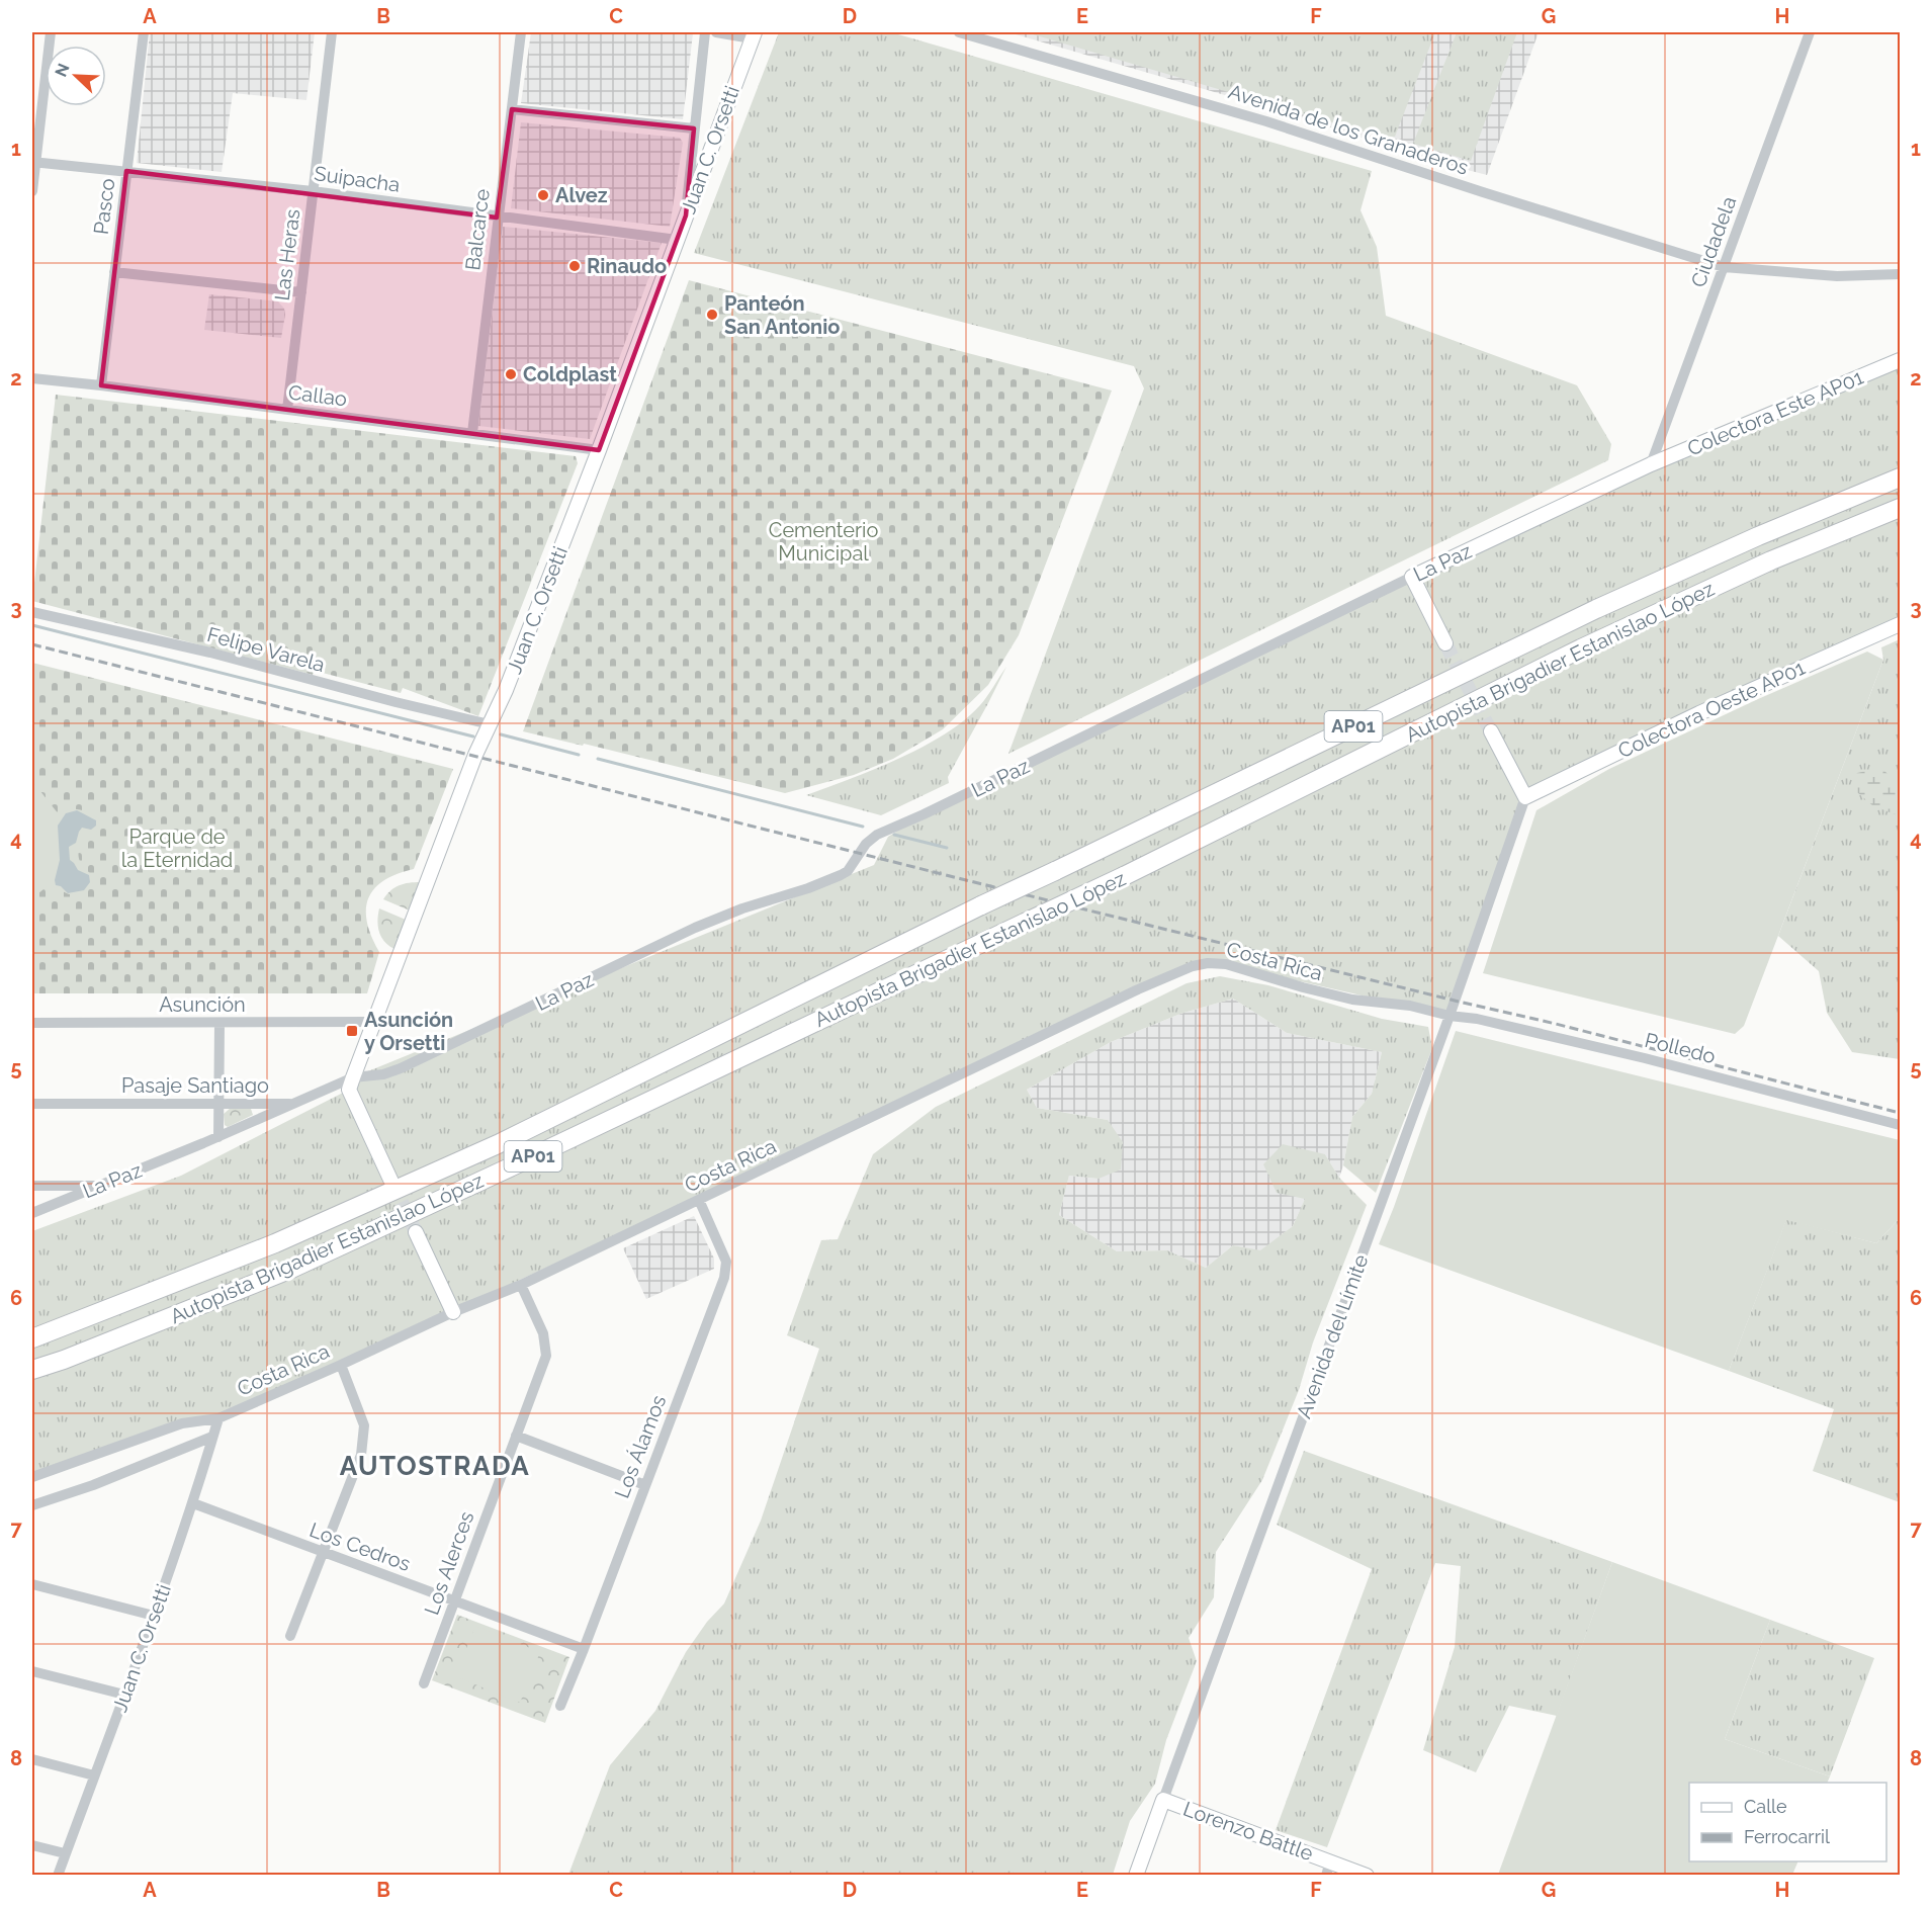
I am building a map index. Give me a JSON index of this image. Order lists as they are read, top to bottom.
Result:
{
  "streets": {
    "highway": ["Autopista Brigadier Estanislao López", "AP01"],
    "street": [
      "Avenida de los Granaderos",
      "Juan C. Orsetti",
      "Suipacha",
      "Pasco",
      "Balcarce",
      "Ciudadela",
      "Las Heras",
      "Callao",
      "Colectora Este AP01",
      "La Paz",
      "Felipe Varela",
      "Colectora Oeste AP01",
      "Costa Rica",
      "Asunción",
      "Polledo",
      "Pasaje Santiago",
      "Avenida del Límite",
      "Los Álamos",
      "Los Cedros",
      "Los Alerces",
      "Lorenzo Battle"
    ]
  },
  "crossings": [
    ["Avenida de los Granaderos", "Ciudadela"],
    ["Juan C. Orsetti", "Suipacha"],
    ["Juan C. Orsetti", "Callao"],
    ["Juan C. Orsetti", "La Paz"],
    ["Juan C. Orsetti", "Felipe Varela"],
    ["Juan C. Orsetti", "Costa Rica"],
    ["Juan C. Orsetti", "Asunción"],
    ["Juan C. Orsetti", "Pasaje Santiago"],
    ["Juan C. Orsetti", "Los Cedros"],
    ["Suipacha", "Pasco"],
    ["Suipacha", "Balcarce"],
    ["Suipacha", "Las Heras"],
    ["Pasco", "Callao"],
    ["Balcarce", "Callao"],
    ["Ciudadela", "Colectora Este AP01"],
    ["Ciudadela", "La Paz"],
    ["Las Heras", "Callao"],
    ["Colectora Este AP01", "La Paz"],
    ["La Paz", "Pasaje Santiago"],
    ["Colectora Oeste AP01", "Avenida del Límite"],
    ["Costa Rica", "Polledo"],
    ["Costa Rica", "Avenida del Límite"],
    ["Costa Rica", "Los Álamos"],
    ["Costa Rica", "Los Alerces"],
    ["Polledo", "Avenida del Límite"],
    ["Avenida del Límite", "Lorenzo Battle"],
    ["Los Álamos", "Los Cedros"],
    ["Los Cedros", "Los Alerces"]
  ],
  "districts": ["AUTOSTRADA"],
  "parks": ["Cementerio Municipal", "Parque de la Eternidad"],
  "places": {
    "other": [
      "Alvez",
      "Rinaudo",
      "Panteón San Antonio",
      "Coldplast"
    ],
    "transit": ["Asunción y Orsetti"]
  },
  "legend": ["Calle", "Ferrocarril"],
  "north": "top left",
  "grid": {
    "columns": [
      "A",
      "B",
      "C",
      "D",
      "E",
      "F",
      "G",
      "H"
    ],
    "rows": [
      "1",
      "2",
      "3",
      "4",
      "5",
      "6",
      "7",
      "8"
    ]
  }
}
